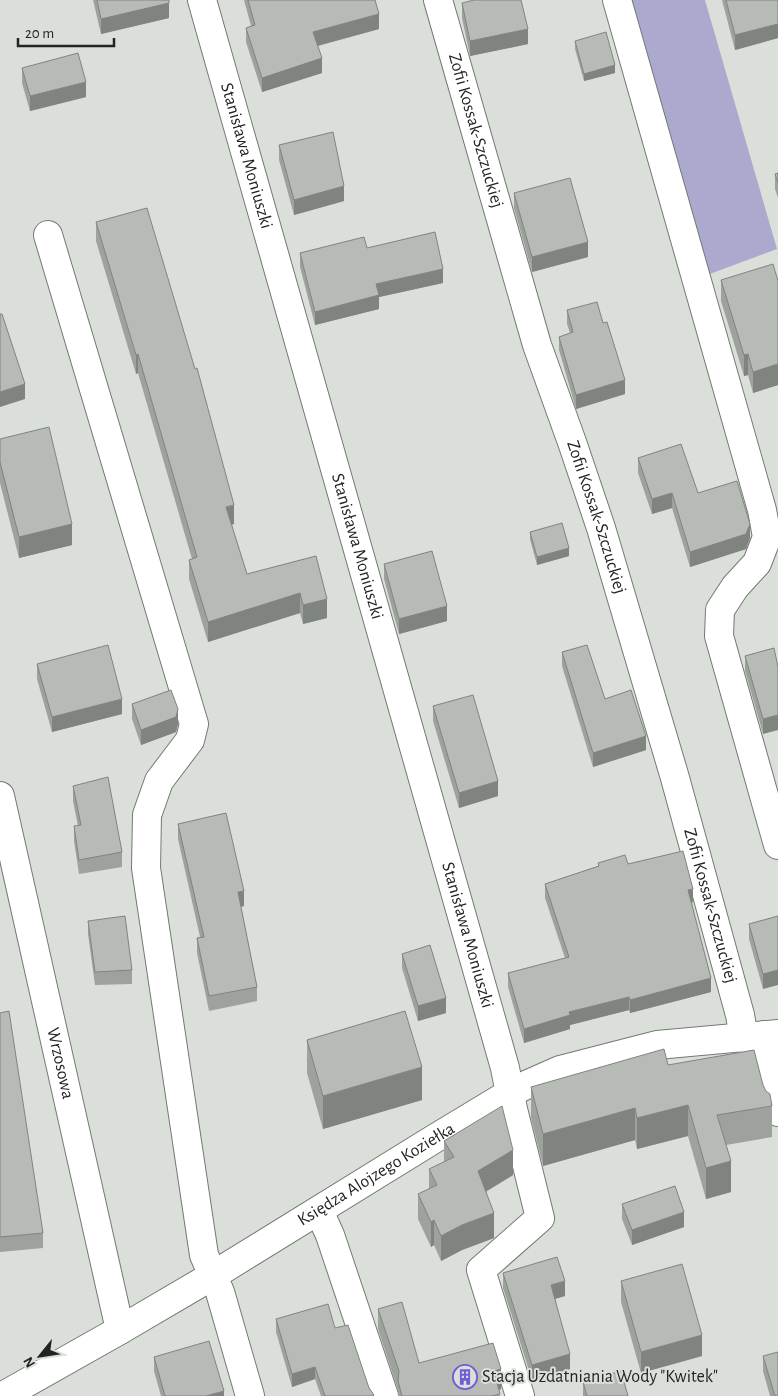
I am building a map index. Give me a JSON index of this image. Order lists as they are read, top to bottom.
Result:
{
  "streets": {
    "street": [
      "Zofii Kossak-Szczuckiej",
      "Stanisława Moniuszki",
      "Wrzosowa",
      "Księdza Alojzego Koziełka"
    ]
  },
  "crossings": [
    ["Zofii Kossak-Szczuckiej", "Księdza Alojzego Koziełka"],
    ["Stanisława Moniuszki", "Księdza Alojzego Koziełka"],
    ["Wrzosowa", "Księdza Alojzego Koziełka"]
  ],
  "places": {
    "building": ["Stacja Uzdatniania Wody \"Kwitek\""]
  },
  "scale_bar": "20 m",
  "north": "bottom left"
}
